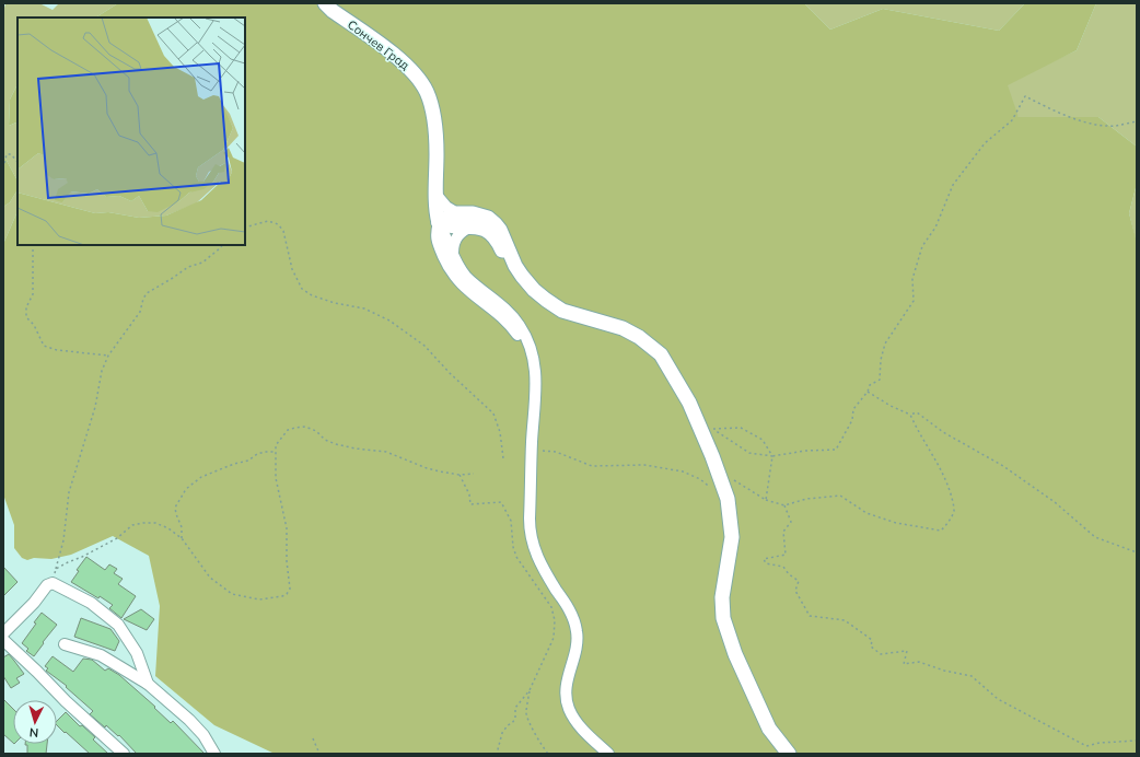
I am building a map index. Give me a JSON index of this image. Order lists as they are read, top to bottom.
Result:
{
  "streets": {
    "main road": ["Сончев Град"]
  },
  "north": "bottom"
}
